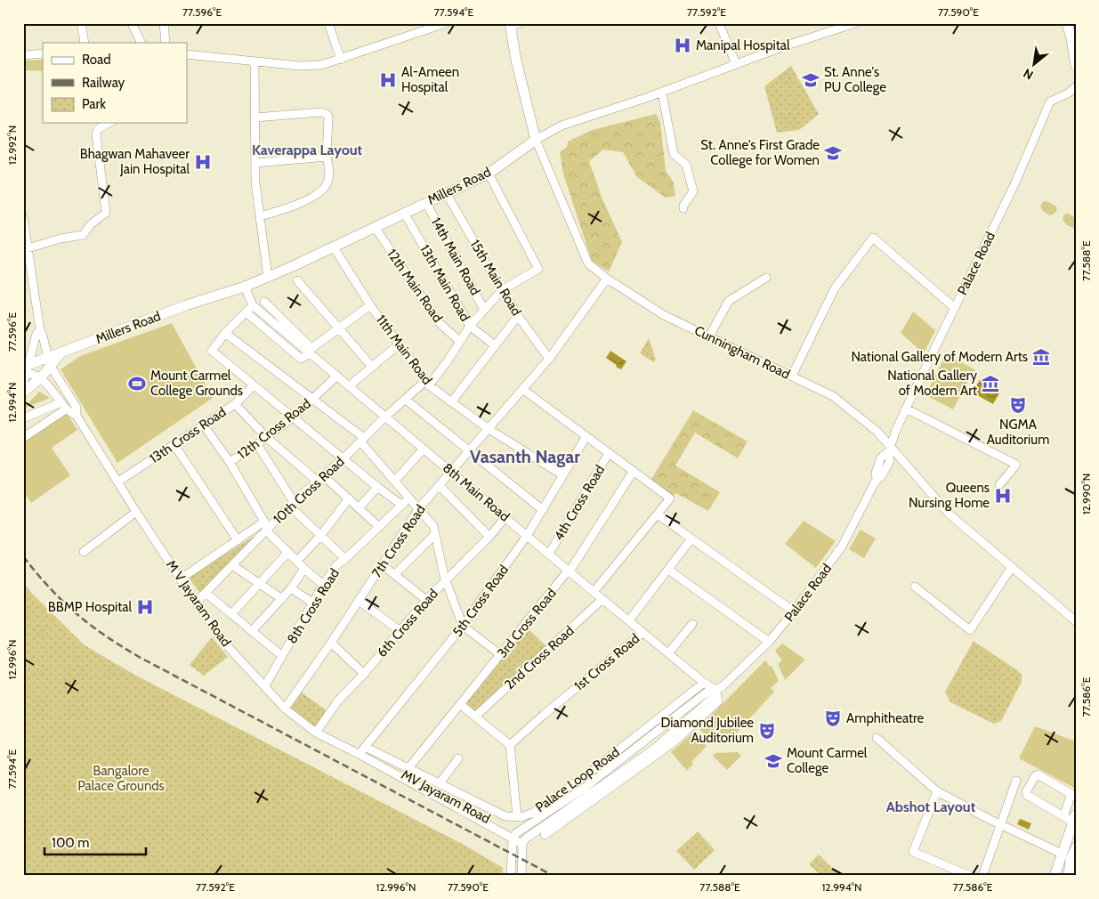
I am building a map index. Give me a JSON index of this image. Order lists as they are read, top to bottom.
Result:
{
  "streets": {
    "main road": ["Millers Road", "Cunningham Road"],
    "street": [
      "14th Main Road",
      "Palace Road",
      "15th Main Road",
      "13th Main Road",
      "12th Main Road",
      "11th Main Road",
      "12th Cross Road",
      "13th Cross Road",
      "10th Cross Road",
      "8th Main Road",
      "4th Cross Road",
      "7th Cross Road",
      "5th Cross Road",
      "M V Jayaram Road",
      "8th Cross Road",
      "6th Cross Road",
      "3rd Cross Road",
      "2nd Cross Road",
      "1st Cross Road",
      "Palace Loop Road",
      "MV Jayaram Road"
    ]
  },
  "crossings": [
    ["Millers Road", "14th Main Road"],
    ["Millers Road", "15th Main Road"],
    ["Millers Road", "13th Main Road"],
    ["Millers Road", "12th Main Road"],
    ["Millers Road", "11th Main Road"],
    ["Millers Road", "Cunningham Road"],
    ["Millers Road", "10th Cross Road"],
    ["Millers Road", "8th Main Road"],
    ["Millers Road", "M V Jayaram Road"],
    ["14th Main Road", "10th Cross Road"],
    ["Palace Road", "Cunningham Road"],
    ["Palace Road", "8th Main Road"],
    ["Palace Road", "MV Jayaram Road"],
    ["15th Main Road", "10th Cross Road"],
    ["15th Main Road", "7th Cross Road"],
    ["13th Main Road", "10th Cross Road"],
    ["12th Main Road", "10th Cross Road"],
    ["11th Main Road", "10th Cross Road"],
    ["11th Main Road", "7th Cross Road"],
    ["11th Main Road", "5th Cross Road"],
    ["Cunningham Road", "7th Cross Road"],
    ["12th Cross Road", "8th Main Road"],
    ["13th Cross Road", "M V Jayaram Road"],
    ["10th Cross Road", "8th Main Road"],
    ["10th Cross Road", "M V Jayaram Road"],
    ["8th Main Road", "4th Cross Road"],
    ["8th Main Road", "7th Cross Road"],
    ["8th Main Road", "5th Cross Road"],
    ["8th Main Road", "6th Cross Road"],
    ["8th Main Road", "3rd Cross Road"],
    ["8th Main Road", "2nd Cross Road"],
    ["8th Main Road", "1st Cross Road"],
    ["8th Main Road", "Palace Loop Road"],
    ["7th Cross Road", "M V Jayaram Road"],
    ["5th Cross Road", "M V Jayaram Road"],
    ["5th Cross Road", "MV Jayaram Road"],
    ["M V Jayaram Road", "8th Cross Road"],
    ["M V Jayaram Road", "6th Cross Road"],
    ["M V Jayaram Road", "MV Jayaram Road"]
  ],
  "districts": ["Kaverappa Layout", "Vasanth Nagar", "Abshot Layout"],
  "parks": ["Bangalore Palace Grounds"],
  "places": {
    "hospital": [
      "Manipal Hospital",
      "Al-Ameen Hospital",
      "Bhagwan Mahaveer Jain Hospital",
      "Queens Nursing Home",
      "BBMP Hospital"
    ],
    "school or university": ["St. Anne's PU College", "St. Anne's First Grade College for Women", "Mount Carmel College"],
    "museum": ["National Gallery of Modern Arts", "National Gallery of Modern Art"],
    "sports": ["Mount Carmel College Grounds"],
    "theatre": ["NGMA Auditorium", "Amphitheatre", "Diamond Jubilee Auditorium"]
  },
  "legend": ["Road", "Railway", "Park"],
  "scale_bar": "100 m",
  "north": "bottom left",
  "coordinates": [
    "77.596°E",
    "77.594°E",
    "77.592°E",
    "77.590°E",
    "12.992°N",
    "77.588°E",
    "12.994°N",
    "12.990°N",
    "12.996°N",
    "77.586°E"
  ]
}
